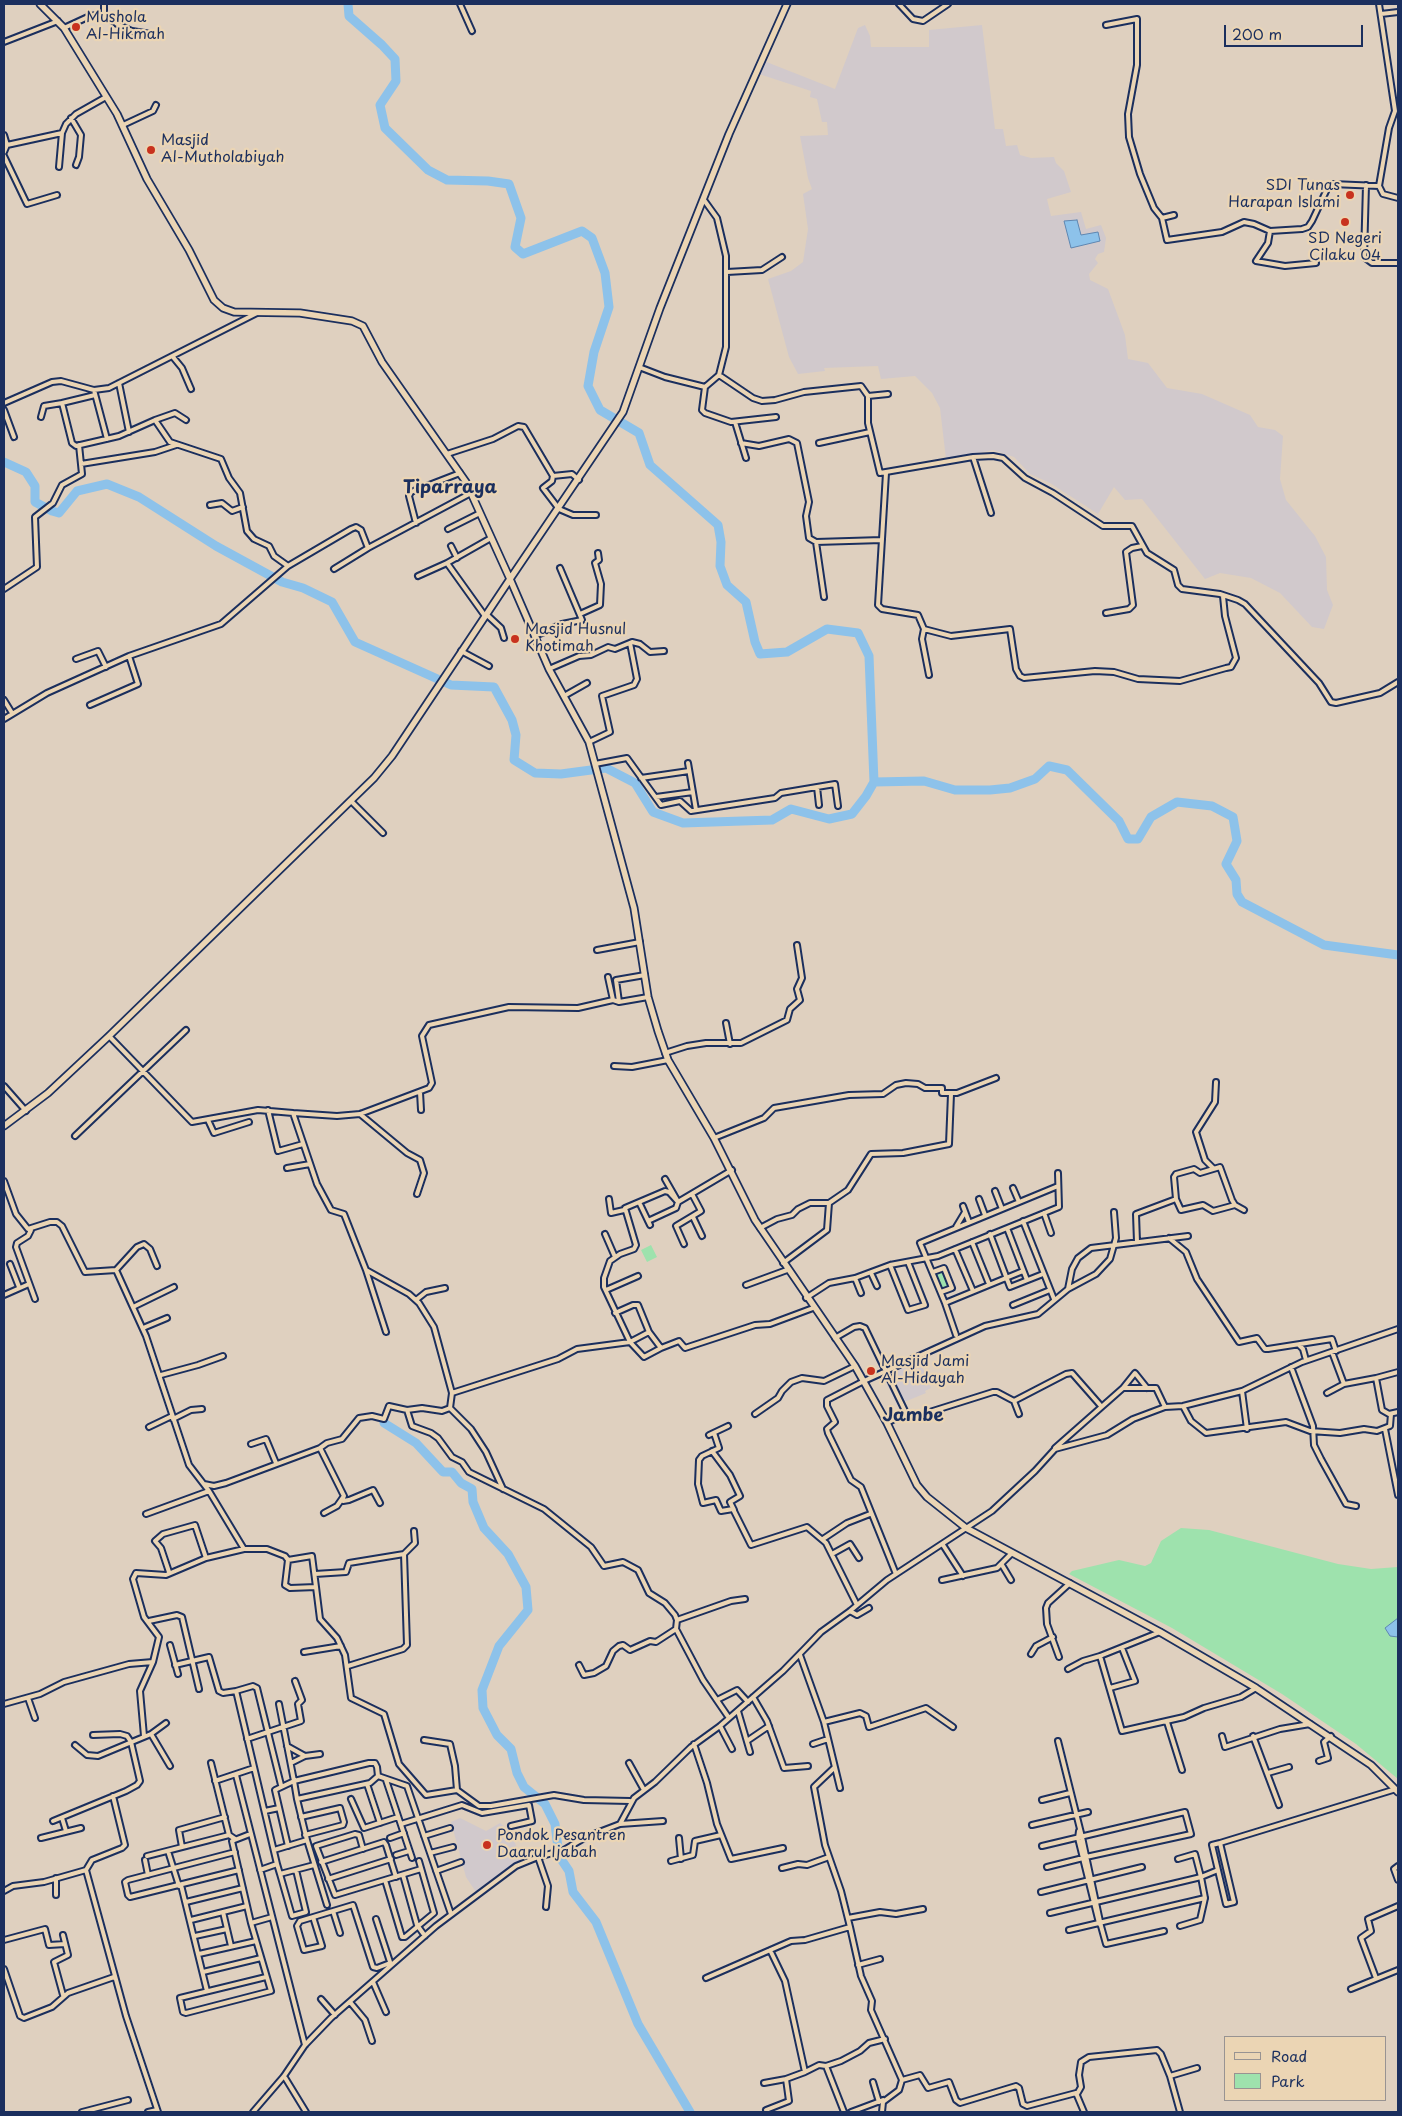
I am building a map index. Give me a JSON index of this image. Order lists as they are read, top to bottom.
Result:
{
  "districts": ["Tiparraya", "Jambe"],
  "places": [
    "Mushola Al-Hikmah",
    "Masjid Al-Mutholabiyah",
    "SDI Tunas Harapan Islami",
    "SD Negeri Cilaku 04",
    "Masjid Husnul Khotimah",
    "Masjid Jami Al-Hidayah",
    "Pondok Pesantren Daarul Ijabah"
  ],
  "legend": ["Road", "Park"],
  "scale_bar": "200 m"
}
